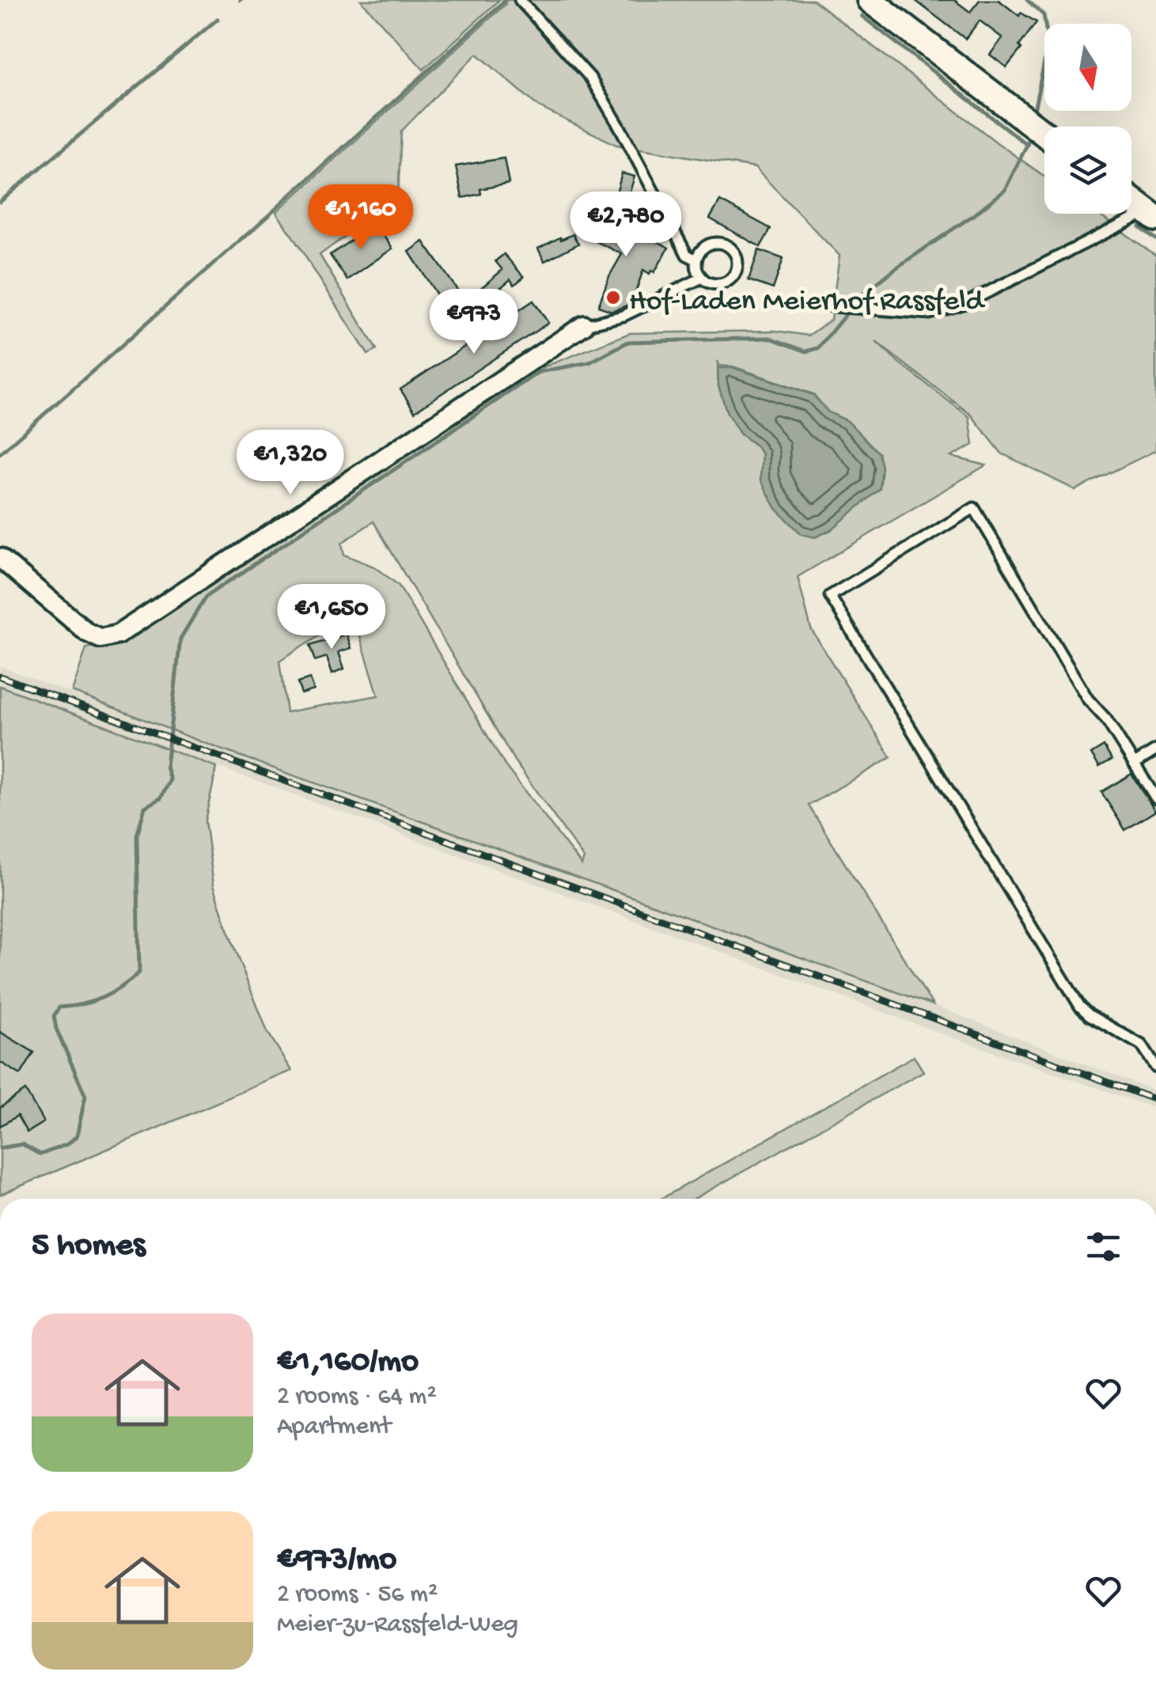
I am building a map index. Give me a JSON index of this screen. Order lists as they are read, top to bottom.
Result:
{
  "places": ["Hof-Laden Meierhof Rassfeld"],
  "north": "bottom",
  "page": {
    "price": [
      "€1,160",
      "€2,780",
      "€973",
      "€1,320",
      "€1,650"
    ],
    "heading": "5 homes",
    "list": [
      {
        "name": "€1,160/mo",
        "note": "2 rooms · 64 m² · Apartment"
      },
      {
        "name": "€973/mo",
        "note": "2 rooms · 56 m² · Meier-zu-Rassfeld-Weg"
      }
    ]
  }
}
